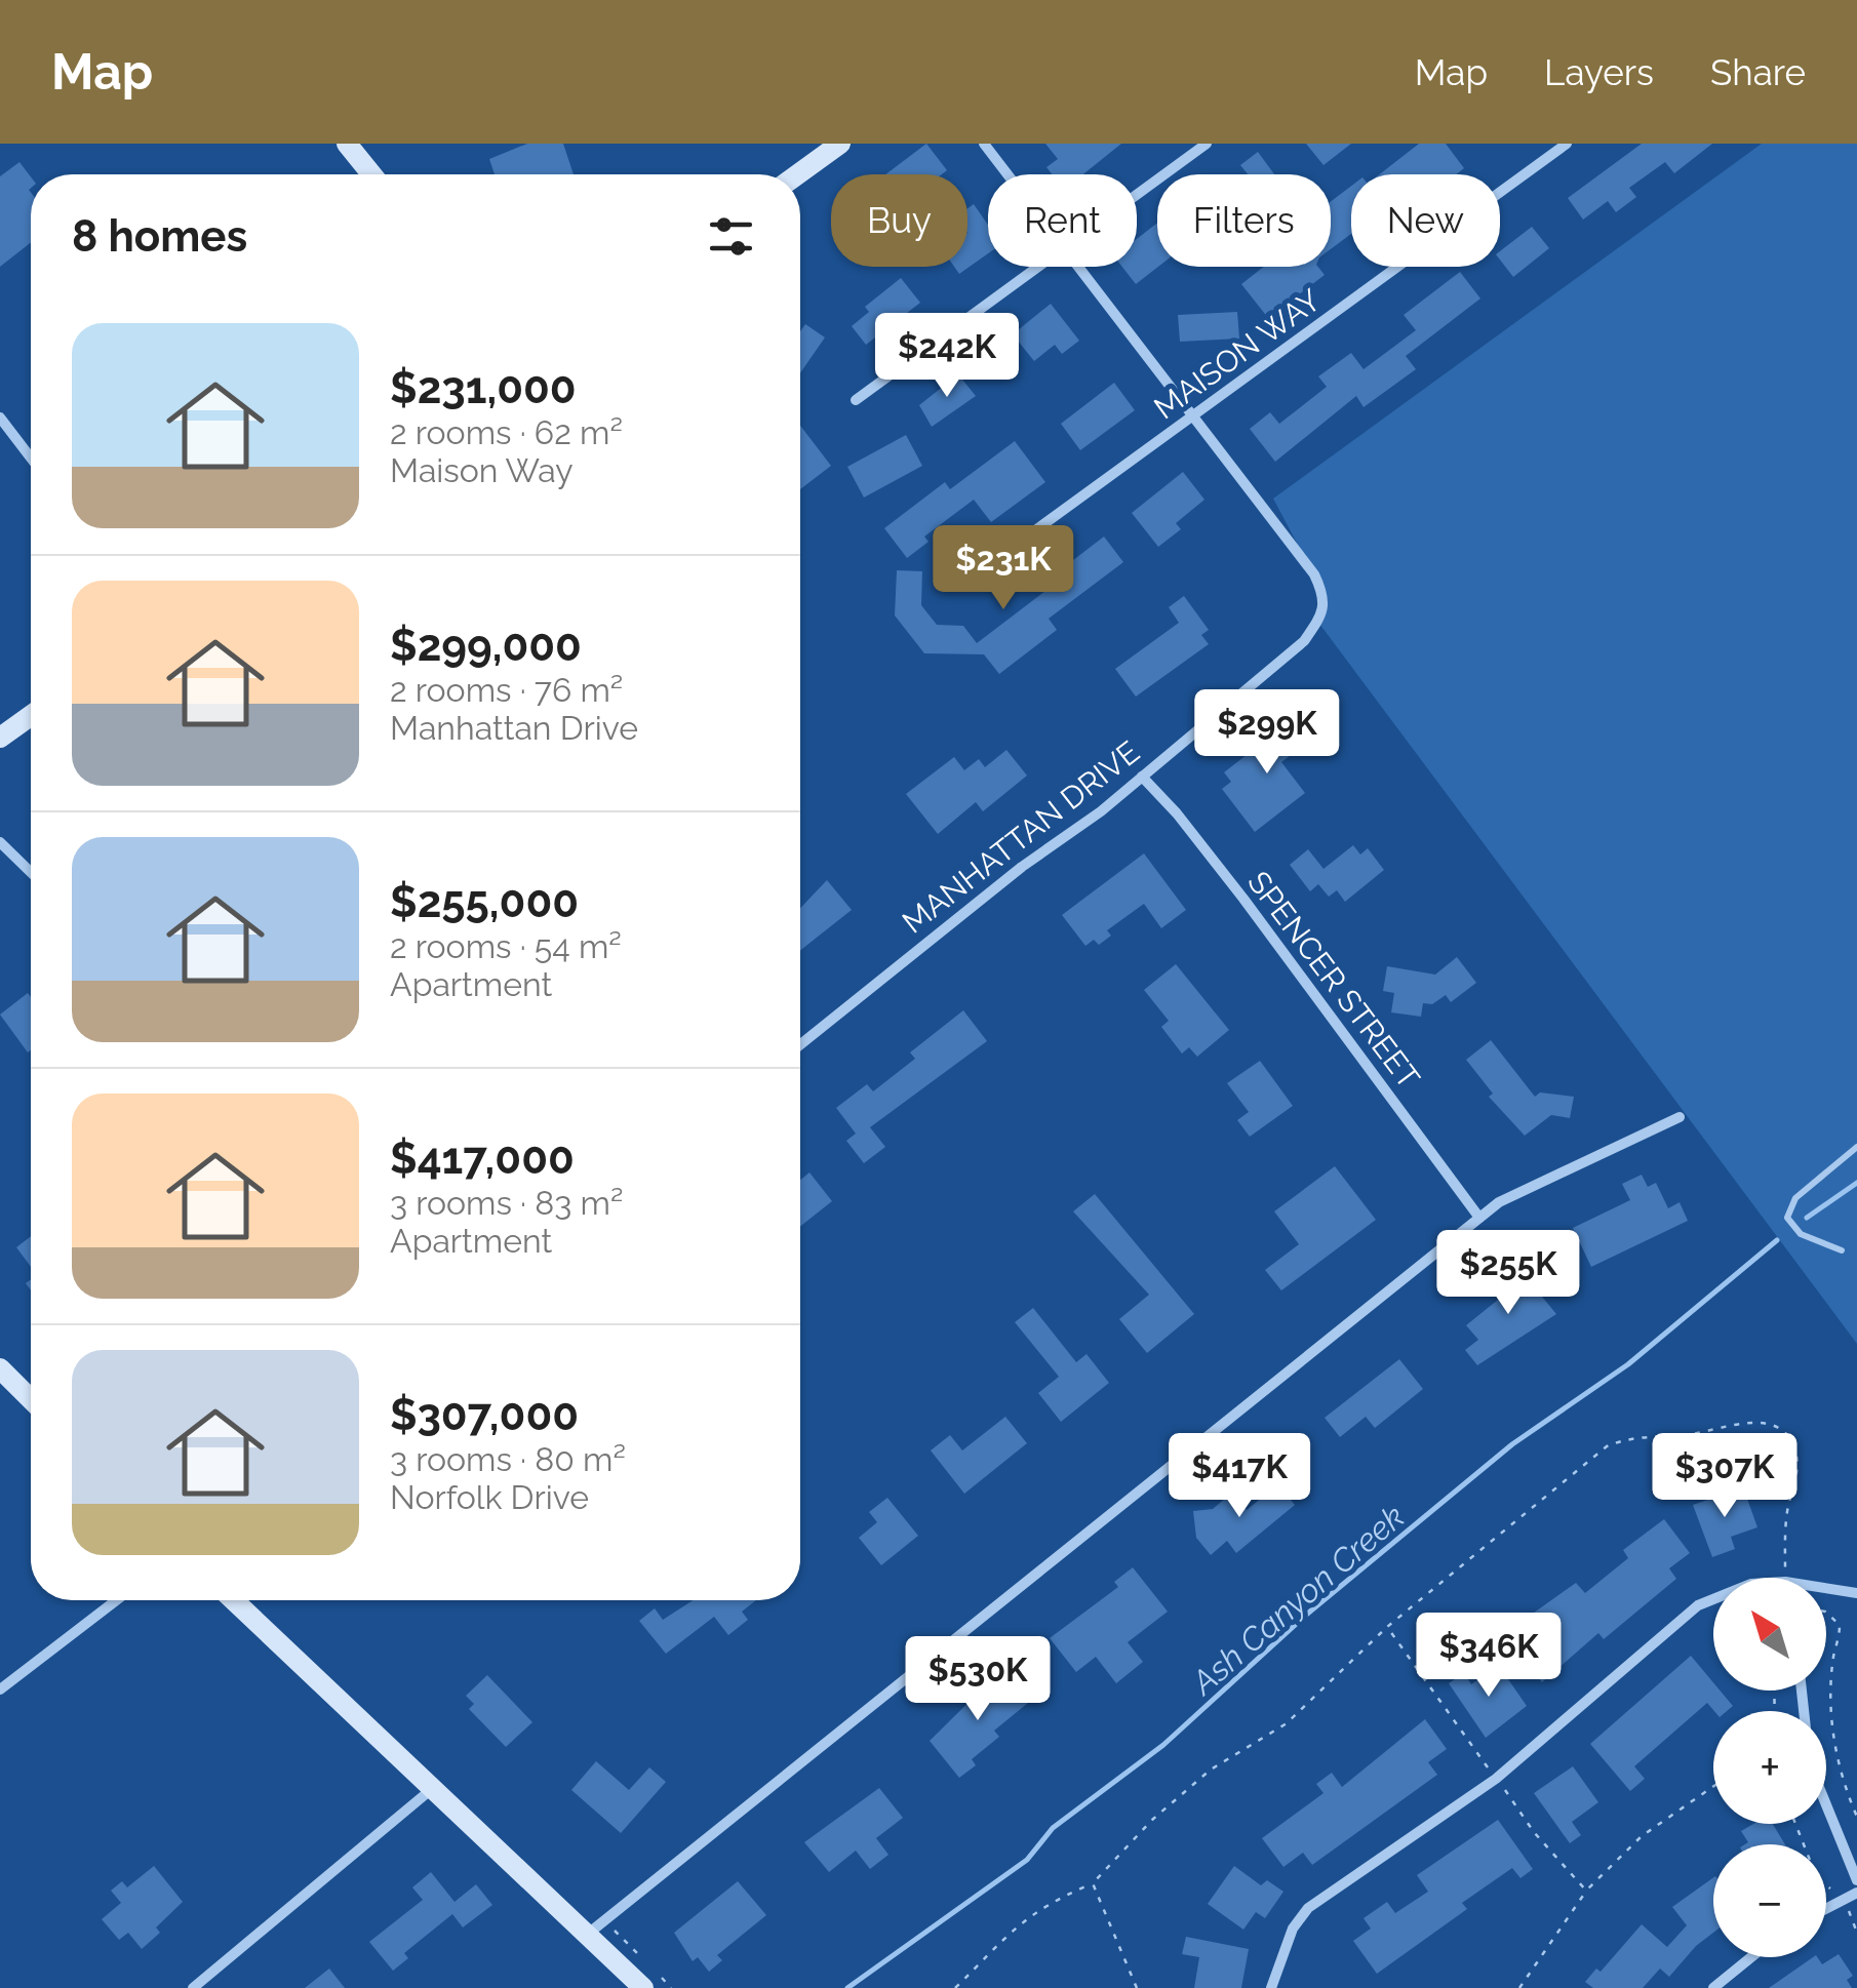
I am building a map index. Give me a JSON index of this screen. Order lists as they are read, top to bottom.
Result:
{
  "streets": {
    "street": ["MAISON WAY", "MANHATTAN DRIVE", "SPENCER STREET"]
  },
  "crossings": [
    ["MAISON WAY", "MANHATTAN DRIVE"],
    ["MANHATTAN DRIVE", "SPENCER STREET"]
  ],
  "water": ["Ash Canyon Creek"],
  "north": "top left",
  "page": {
    "header": "Map",
    "nav": ["Map", "Layers", "Share"],
    "chip": [
      "Buy",
      "Rent",
      "Filters",
      "New"
    ],
    "heading": "8 homes",
    "list": [
      {
        "name": "$231,000",
        "note": "2 rooms · 62 m² · Maison Way"
      },
      {
        "name": "$299,000",
        "note": "2 rooms · 76 m² · Manhattan Drive"
      },
      {
        "name": "$255,000",
        "note": "2 rooms · 54 m² · Apartment"
      },
      {
        "name": "$417,000",
        "note": "3 rooms · 83 m² · Apartment"
      },
      {
        "name": "$307,000",
        "note": "3 rooms · 80 m² · Norfolk Drive"
      }
    ],
    "price": [
      "$242K",
      "$231K",
      "$299K",
      "$255K",
      "$417K",
      "$307K",
      "$346K",
      "$530K"
    ],
    "map_buttons": ["+", "−"]
  }
}
